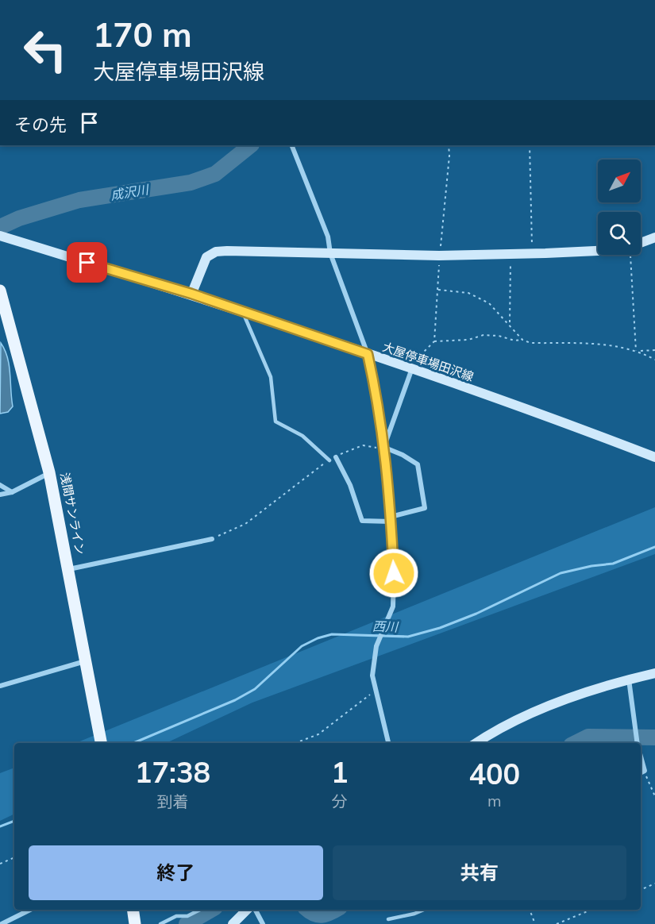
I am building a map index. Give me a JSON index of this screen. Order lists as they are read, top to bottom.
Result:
{
  "streets": {
    "main road": ["浅間サンライン"],
    "street": ["大屋停車場田沢線"]
  },
  "water": ["成沢川", "西川"],
  "north": "top right",
  "page": {
    "turn": ["170 m", "大屋停車場田沢線"],
    "then": "その先",
    "eta": [
      "17:38",
      "到着",
      "1",
      "分",
      "400",
      "m"
    ],
    "buttons": ["終了", "共有"]
  }
}
